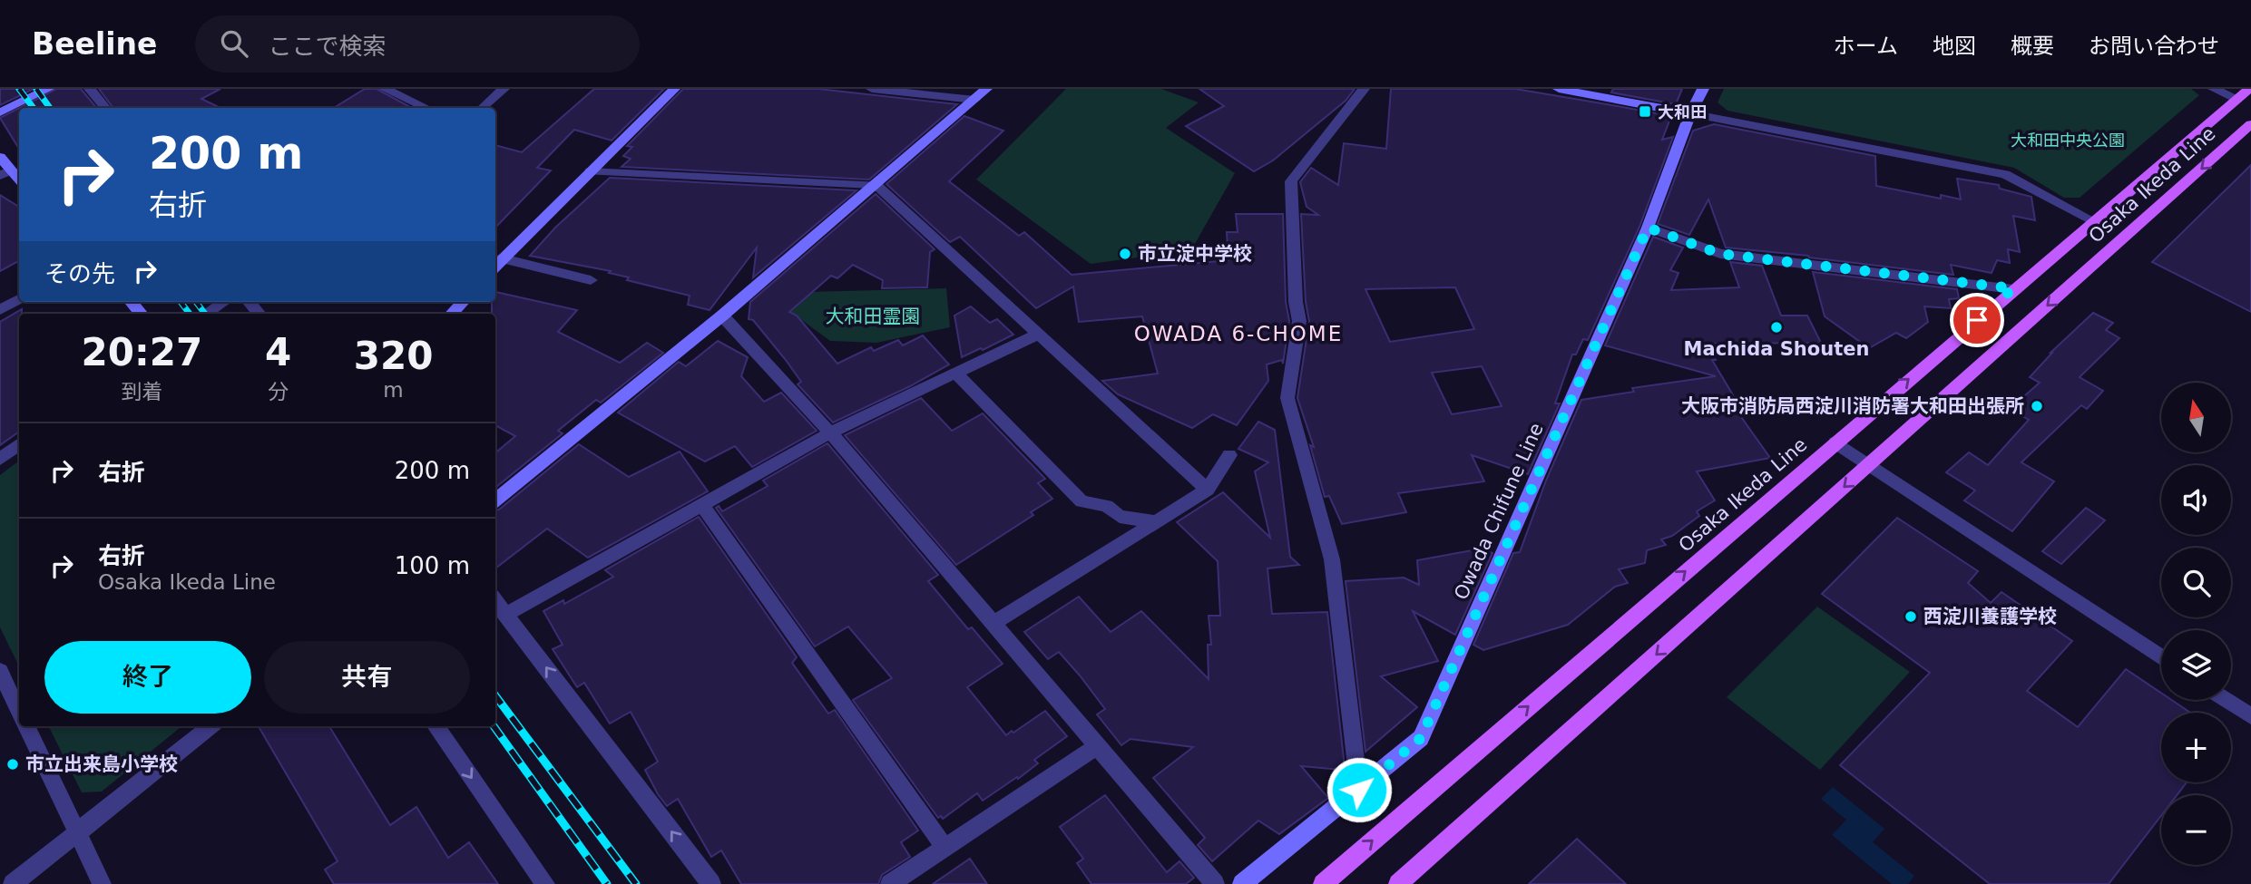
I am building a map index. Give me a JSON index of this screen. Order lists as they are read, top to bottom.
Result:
{
  "streets": {
    "main road": ["Osaka Ikeda Line"],
    "street": ["Owada Chifune Line"]
  },
  "districts": ["OWADA 6-CHOME"],
  "parks": ["大和田中央公園", "大和田霊園"],
  "places": {
    "transit": ["大和田"],
    "other": [
      "市立淀中学校",
      "Machida Shouten",
      "大阪市消防局西淀川消防署大和田出張所",
      "西淀川養護学校",
      "市立出来島小学校"
    ]
  },
  "north": "top",
  "page": {
    "header": "Beeline",
    "search": "ここで検索",
    "nav": [
      "ホーム",
      "地図",
      "概要",
      "お問い合わせ"
    ],
    "turn": ["200 m", "右折"],
    "then": "その先",
    "eta": [
      "20:27",
      "到着",
      "4",
      "分",
      "320",
      "m"
    ],
    "map_buttons": ["+", "−"],
    "list": [
      {
        "name": "右折",
        "value": "200 m"
      },
      {
        "name": "右折",
        "note": "Osaka Ikeda Line",
        "value": "100 m"
      }
    ],
    "buttons": ["終了", "共有"]
  }
}
